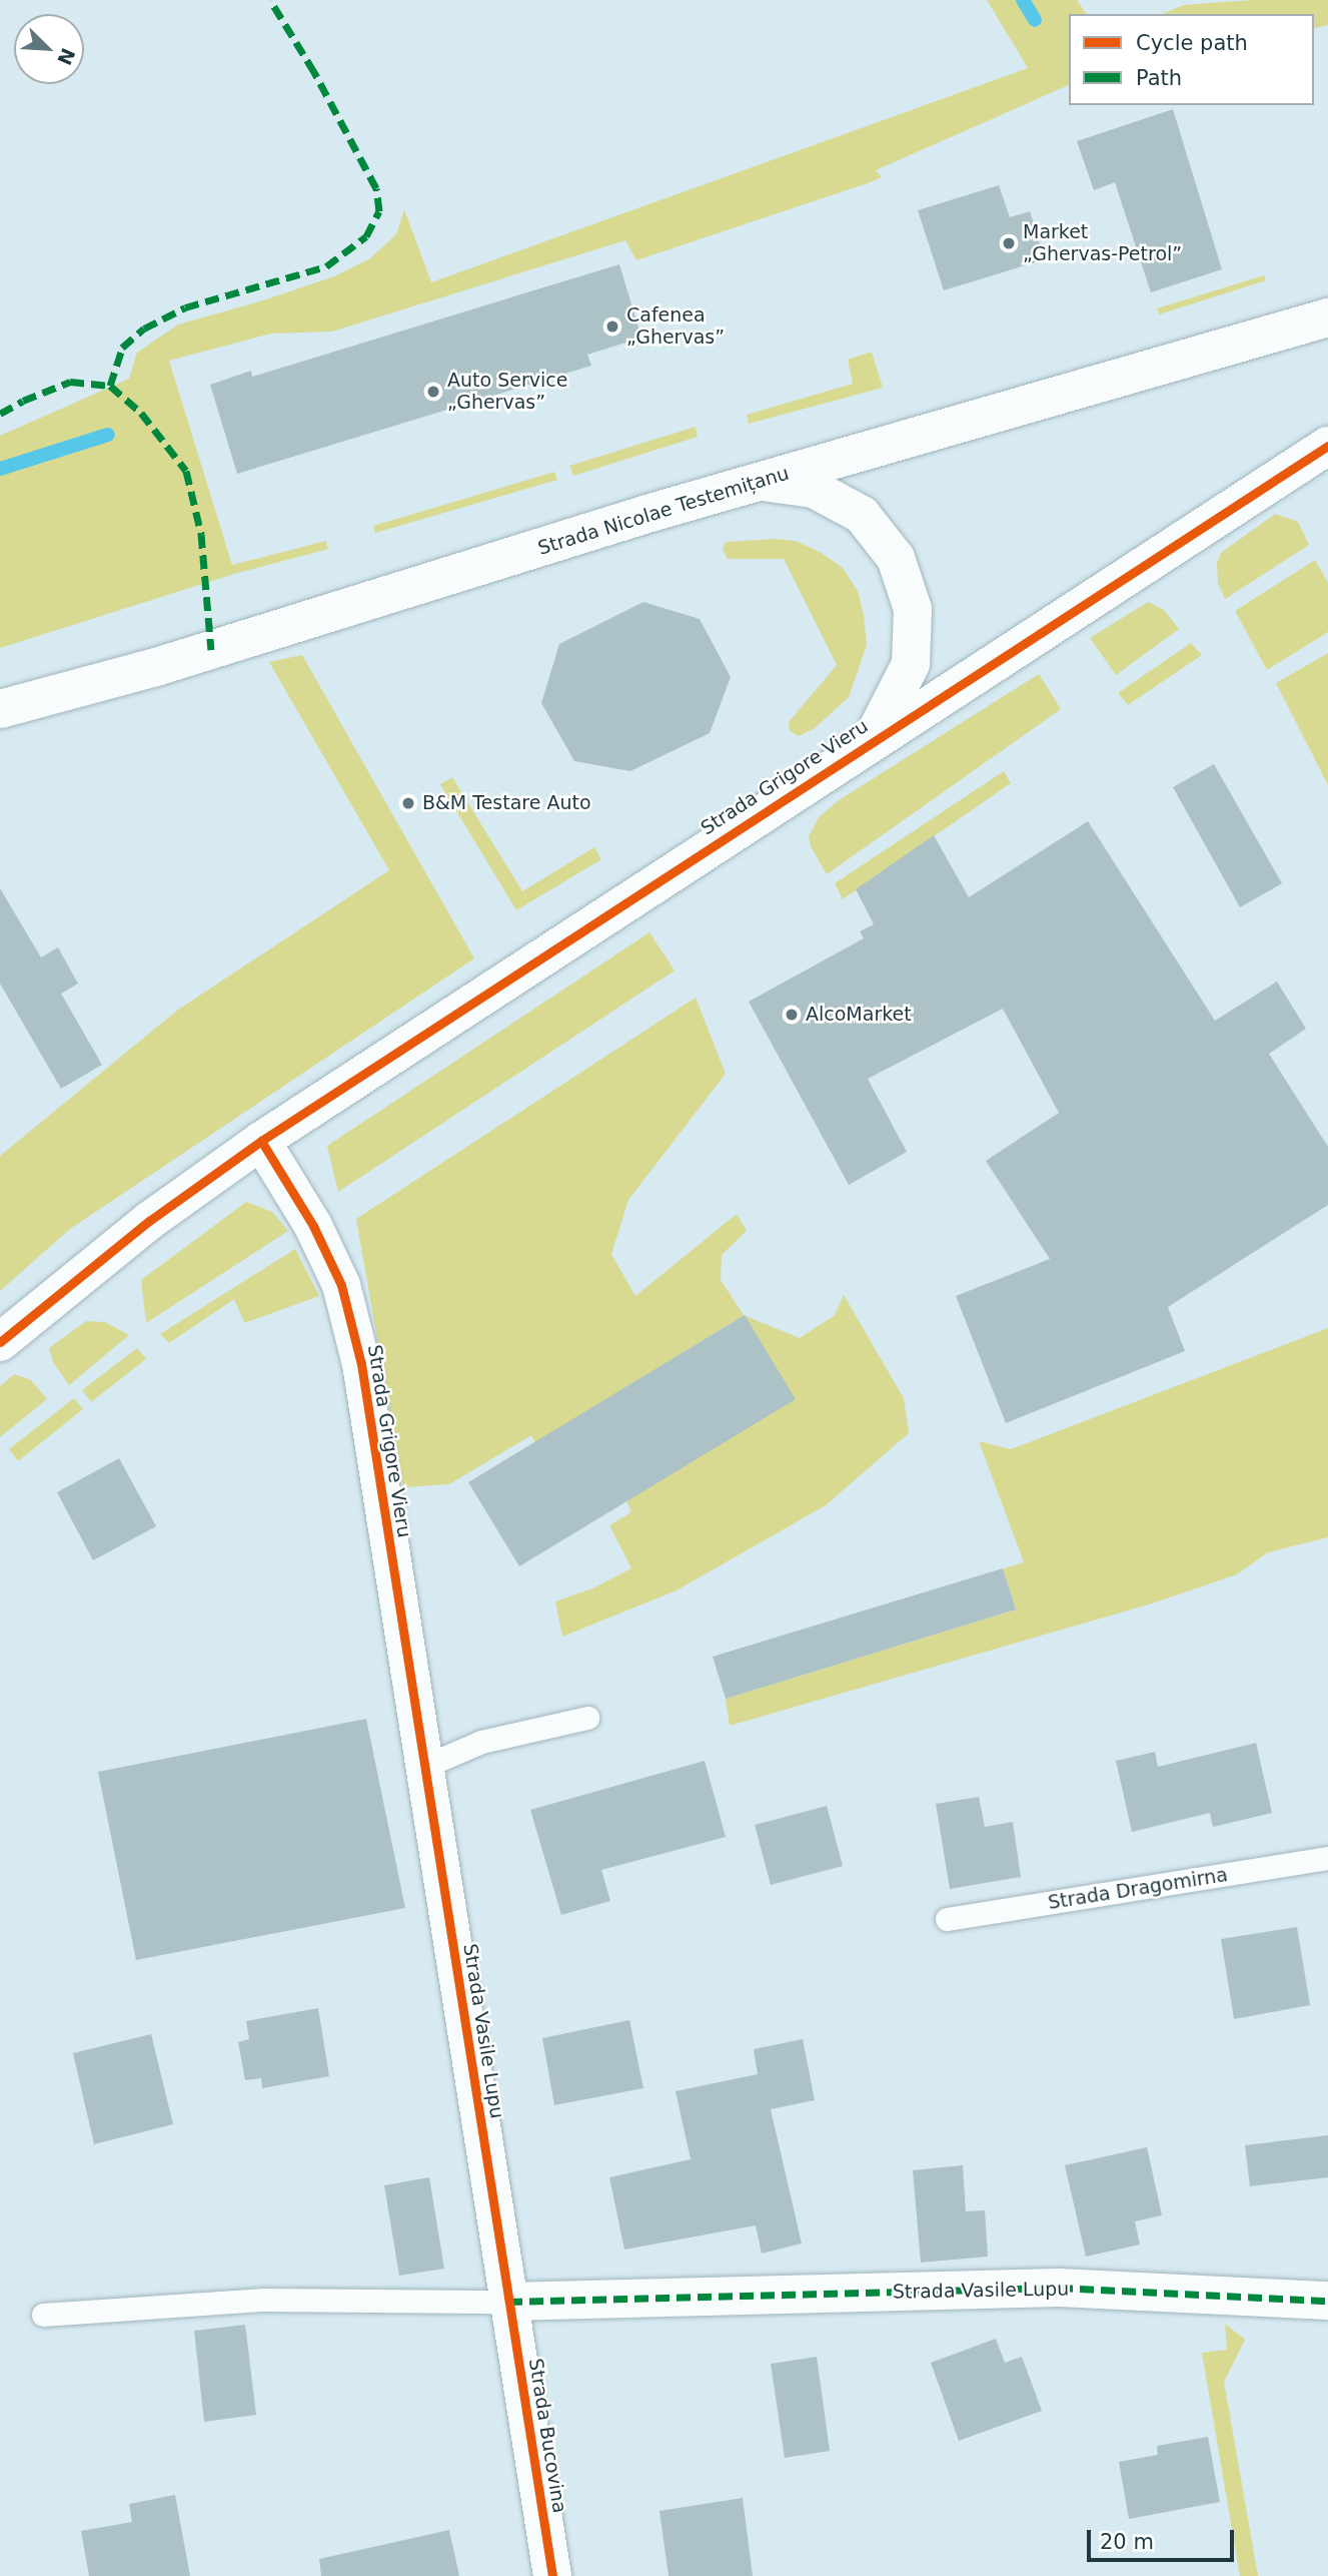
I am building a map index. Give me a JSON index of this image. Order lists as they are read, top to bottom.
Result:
{
  "streets": {
    "street": [
      "Strada Nicolae Testemițanu",
      "Strada Grigore Vieru",
      "Strada Vasile Lupu",
      "Strada Bucovina"
    ],
    "lane": ["Strada Dragomirna"]
  },
  "crossings": [
    ["Strada Grigore Vieru", "Strada Vasile Lupu"],
    ["Strada Vasile Lupu", "Strada Bucovina"]
  ],
  "places": [
    "Market „Ghervas-Petrol”",
    "Cafenea „Ghervas”",
    "Auto Service „Ghervas”",
    "B&M Testare Auto",
    "AlcoMarket"
  ],
  "legend": ["Cycle path", "Path"],
  "scale_bar": "20 m",
  "north": "bottom right"
}
